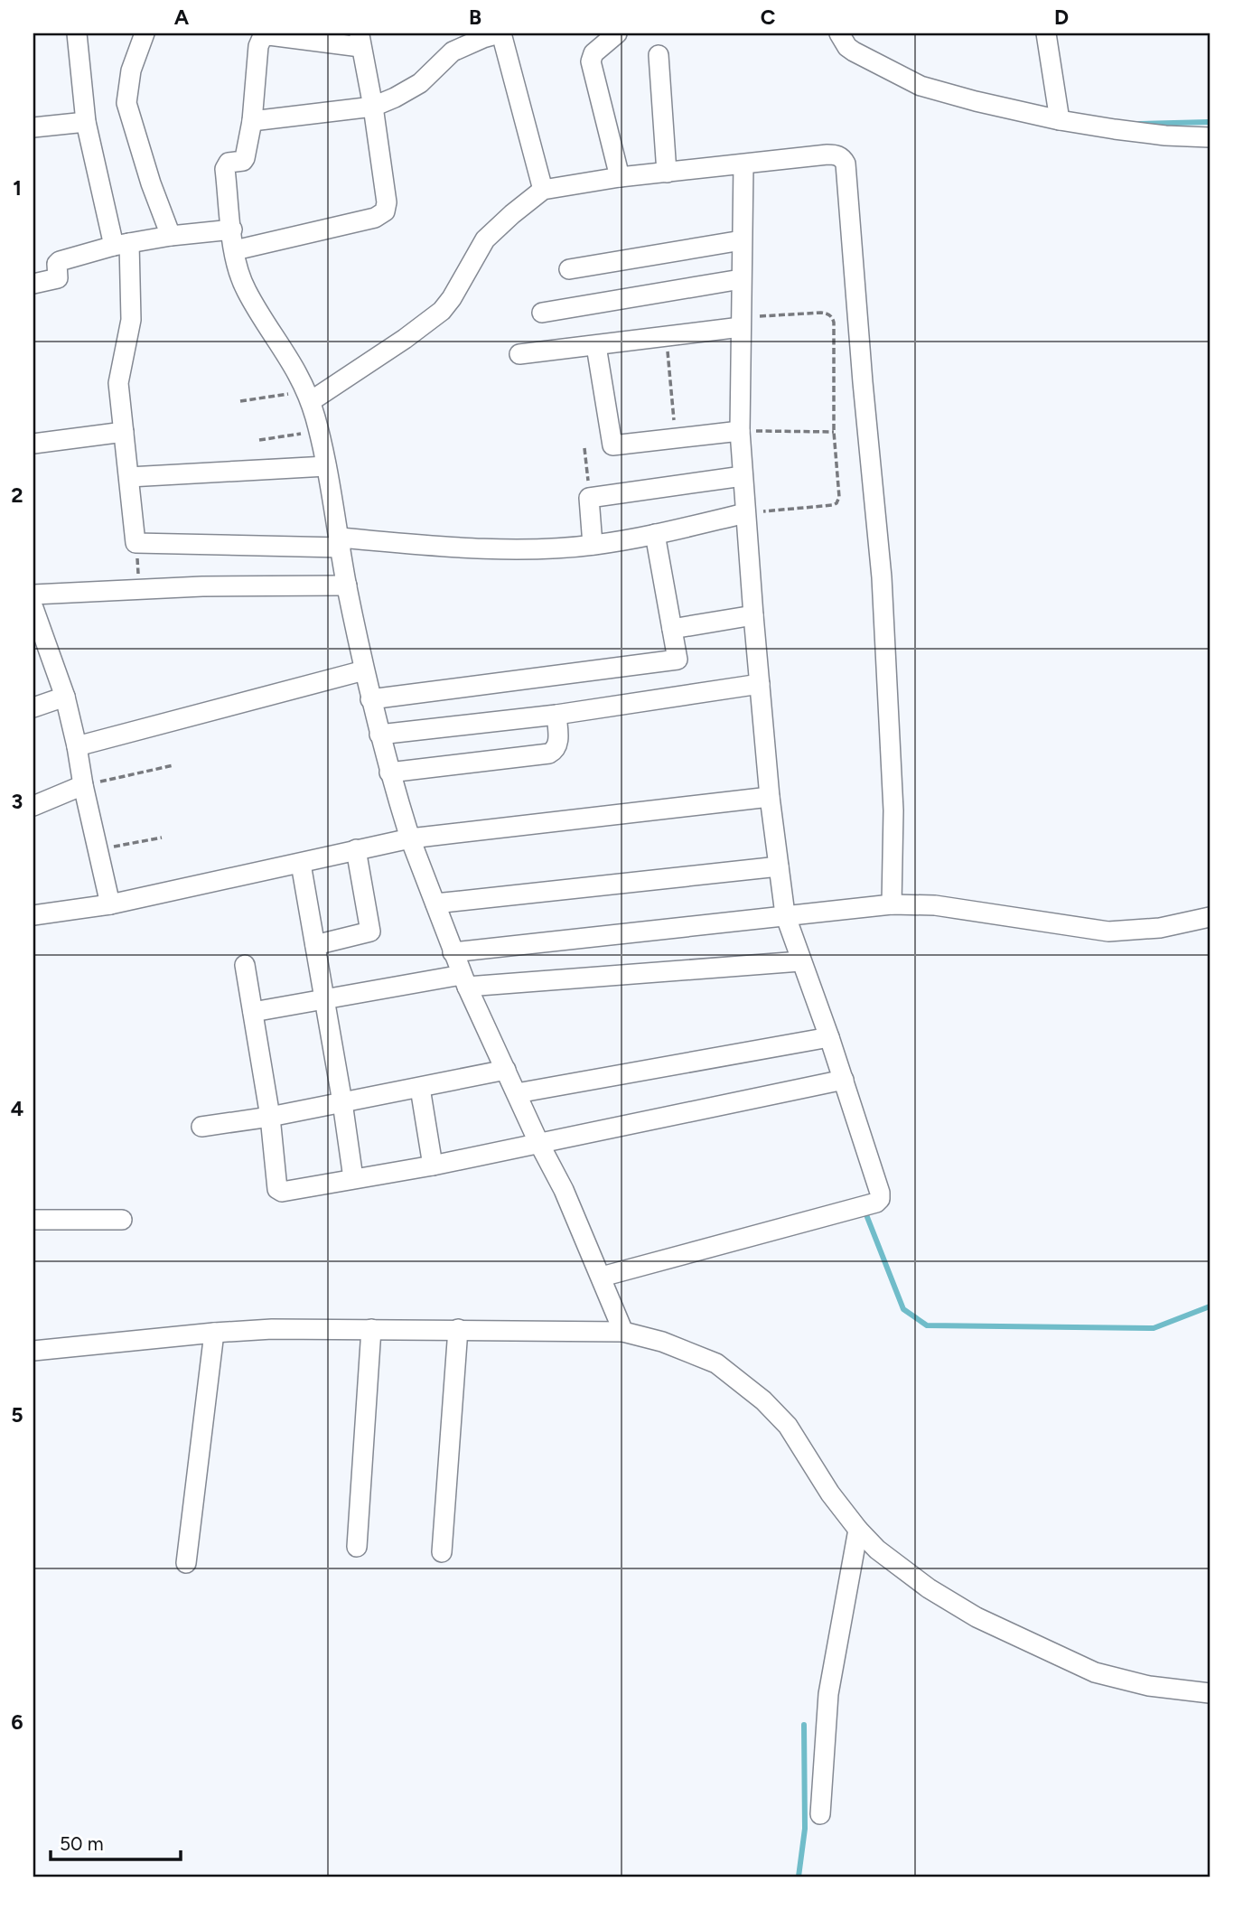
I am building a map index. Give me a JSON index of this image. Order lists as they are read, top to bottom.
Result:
{
  "scale_bar": "50 m",
  "grid": {
    "columns": [
      "A",
      "B",
      "C",
      "D"
    ],
    "rows": [
      "1",
      "2",
      "3",
      "4",
      "5",
      "6"
    ]
  }
}
